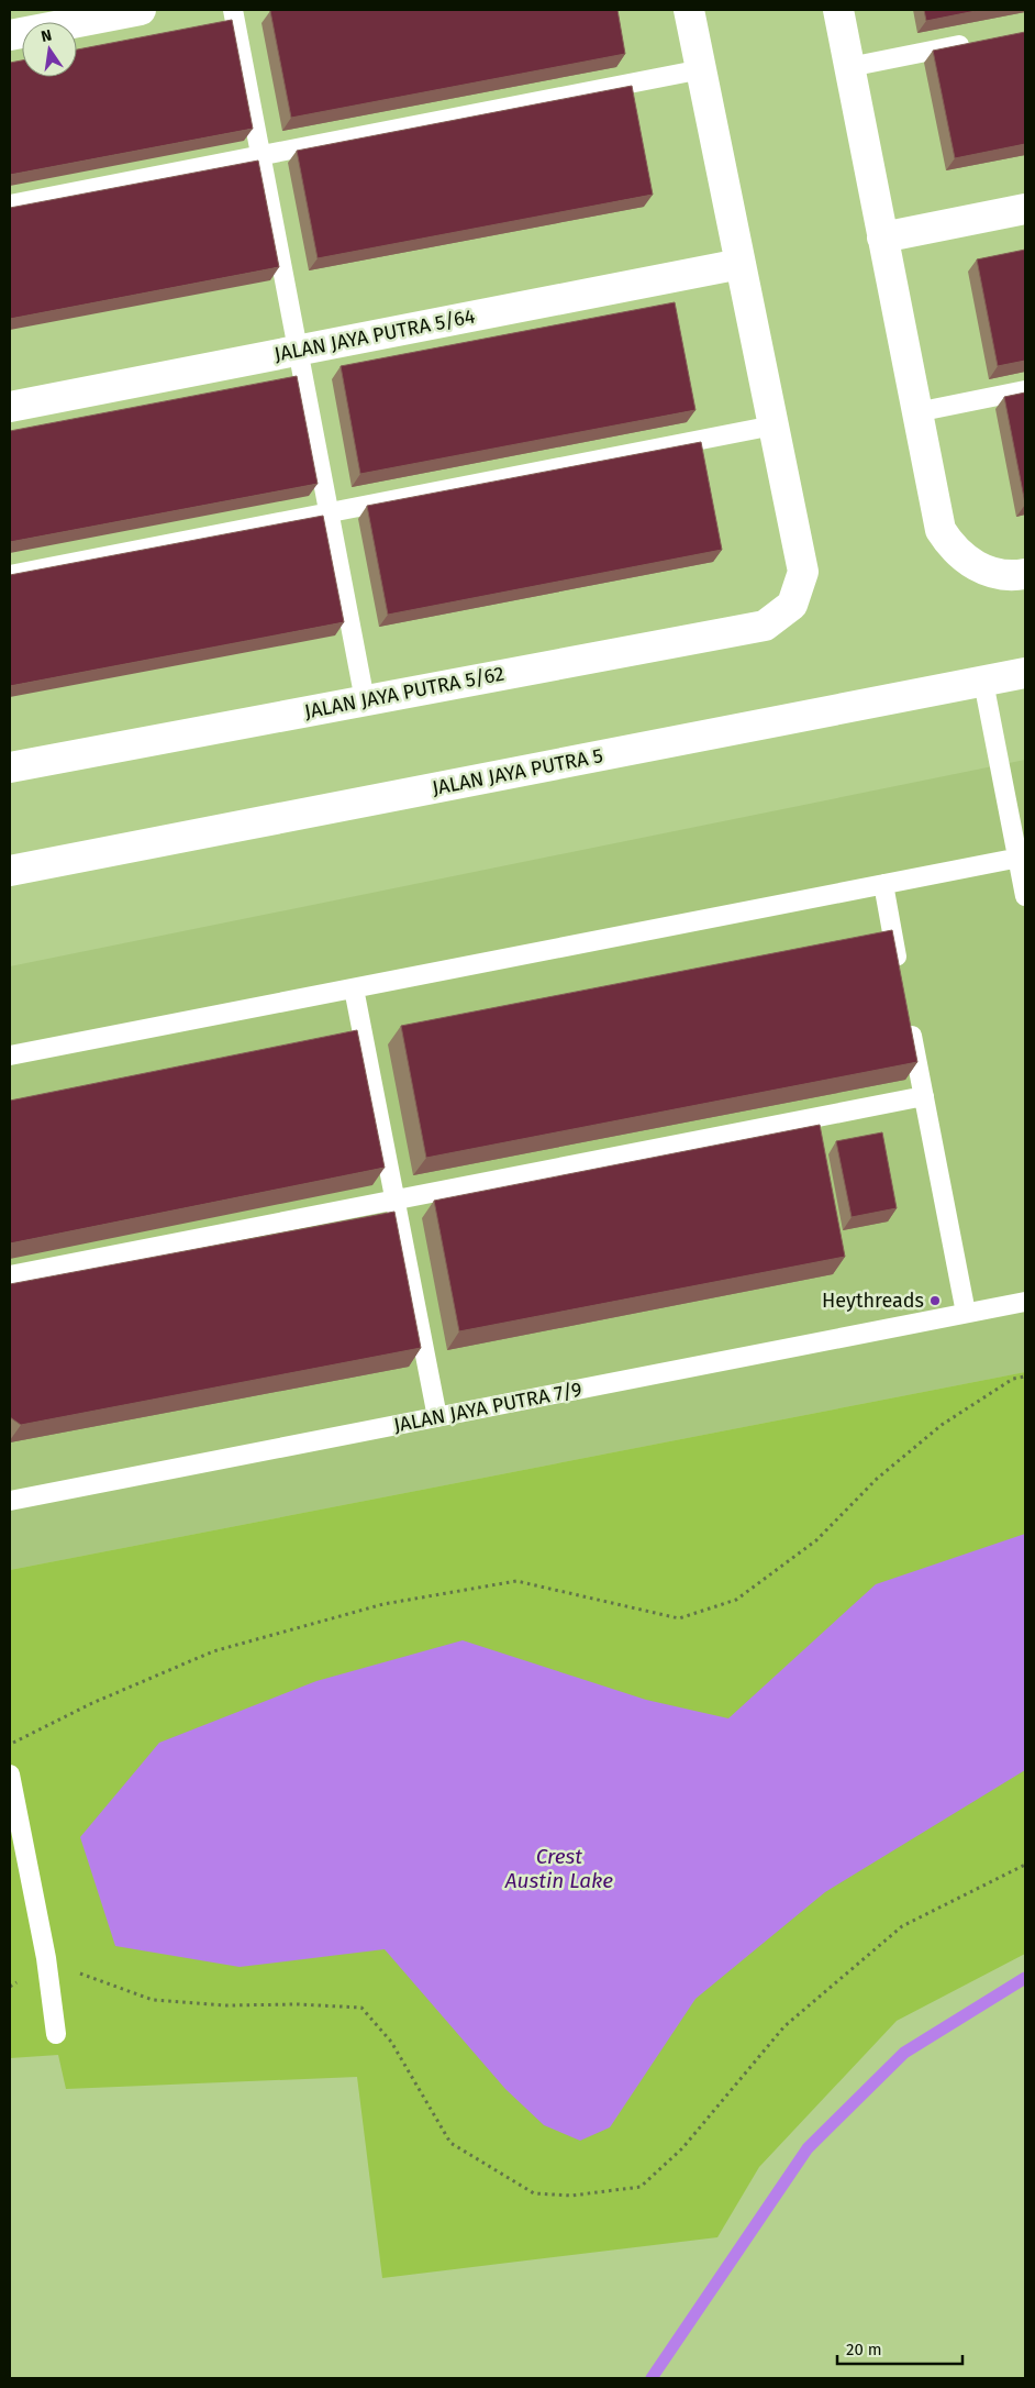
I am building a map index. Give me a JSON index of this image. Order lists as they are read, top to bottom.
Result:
{
  "streets": {
    "street": ["JALAN JAYA PUTRA 5/64", "JALAN JAYA PUTRA 5/62", "JALAN JAYA PUTRA 5"],
    "lane": ["JALAN JAYA PUTRA 7/9"]
  },
  "water": ["Crest Austin Lake"],
  "places": ["Heythreads"],
  "scale_bar": "20 m",
  "north": "top"
}
